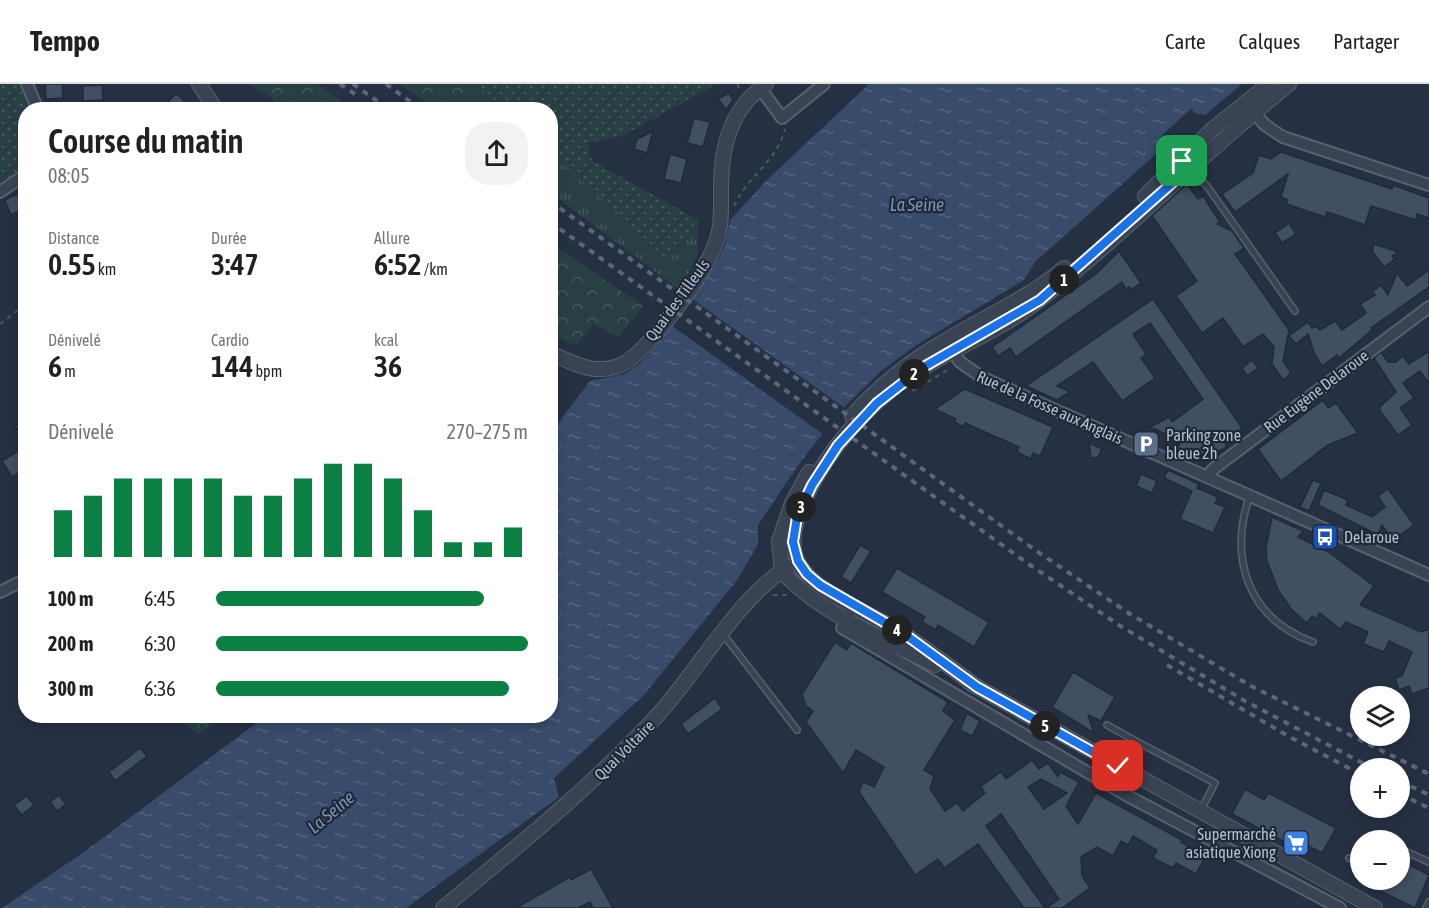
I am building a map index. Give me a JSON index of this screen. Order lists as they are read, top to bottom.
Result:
{
  "streets": {
    "street": [
      "Quai des Tilleuls",
      "Rue Eugène Delaroue",
      "Rue de la Fosse aux Anglais",
      "Quai Voltaire"
    ]
  },
  "crossings": [
    ["Rue Eugène Delaroue", "Rue de la Fosse aux Anglais"]
  ],
  "water": ["La Seine"],
  "places": {
    "parking": ["Parking zone bleue 2h"],
    "bus stop": ["Delaroue"],
    "supermarket": ["Supermarché asiatique Xiong"]
  },
  "page": {
    "header": "Tempo",
    "nav": ["Carte", "Calques", "Partager"],
    "heading": ["Course du matin", "08:05"],
    "stats": [
      ["Distance", "0.55 km"],
      ["Durée", "3:47"],
      ["Allure", "6:52 /km"],
      ["Dénivelé", "6 m"],
      ["Cardio", "144 bpm"],
      ["kcal", "36"]
    ],
    "pins": [
      "1",
      "2",
      "3",
      "4",
      "5"
    ],
    "chart": ["Dénivelé", "270–275 m"],
    "list": [
      {
        "name": "100 m",
        "note": "6:45"
      },
      {
        "name": "200 m",
        "note": "6:30"
      },
      {
        "name": "300 m",
        "note": "6:36"
      }
    ],
    "map_buttons": ["+", "−"]
  }
}
